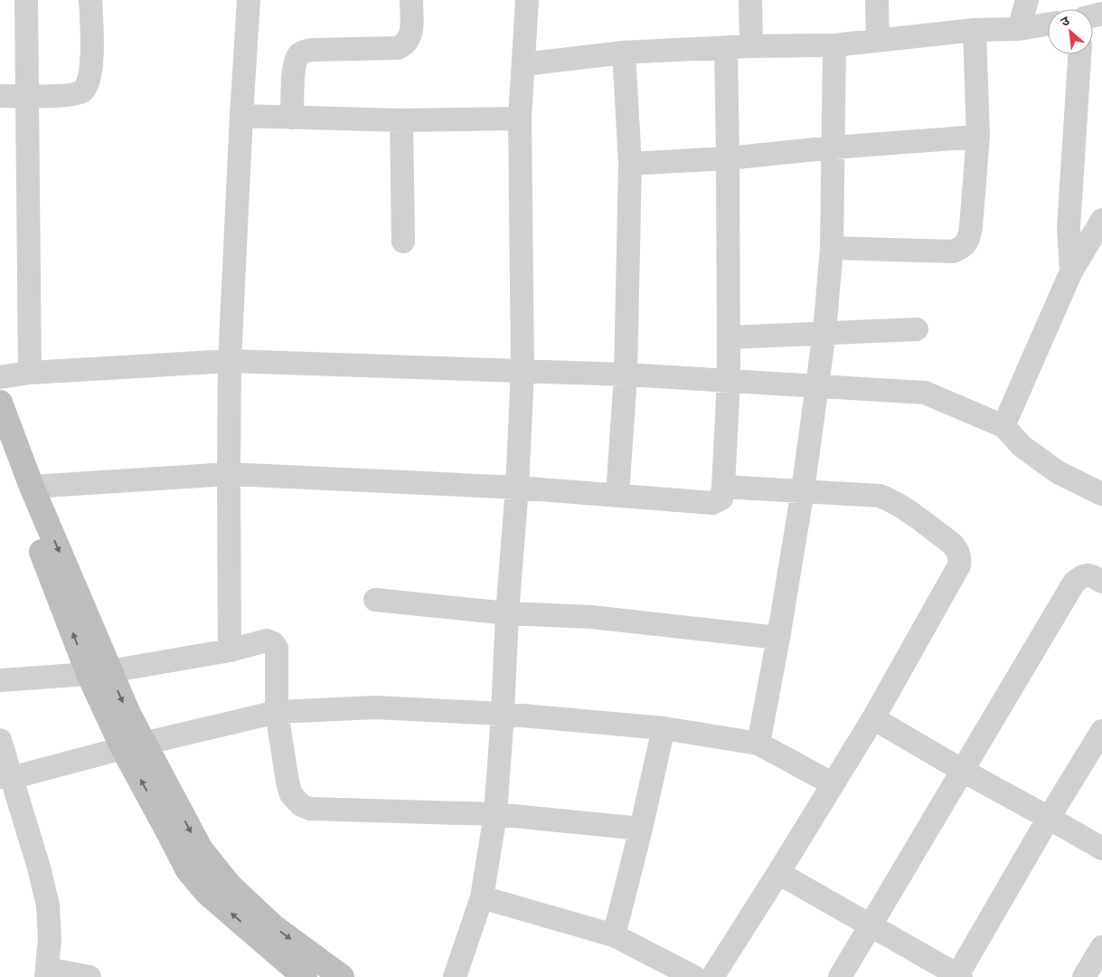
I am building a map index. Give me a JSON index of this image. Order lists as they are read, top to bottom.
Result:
{
  "north": "top left"
}
